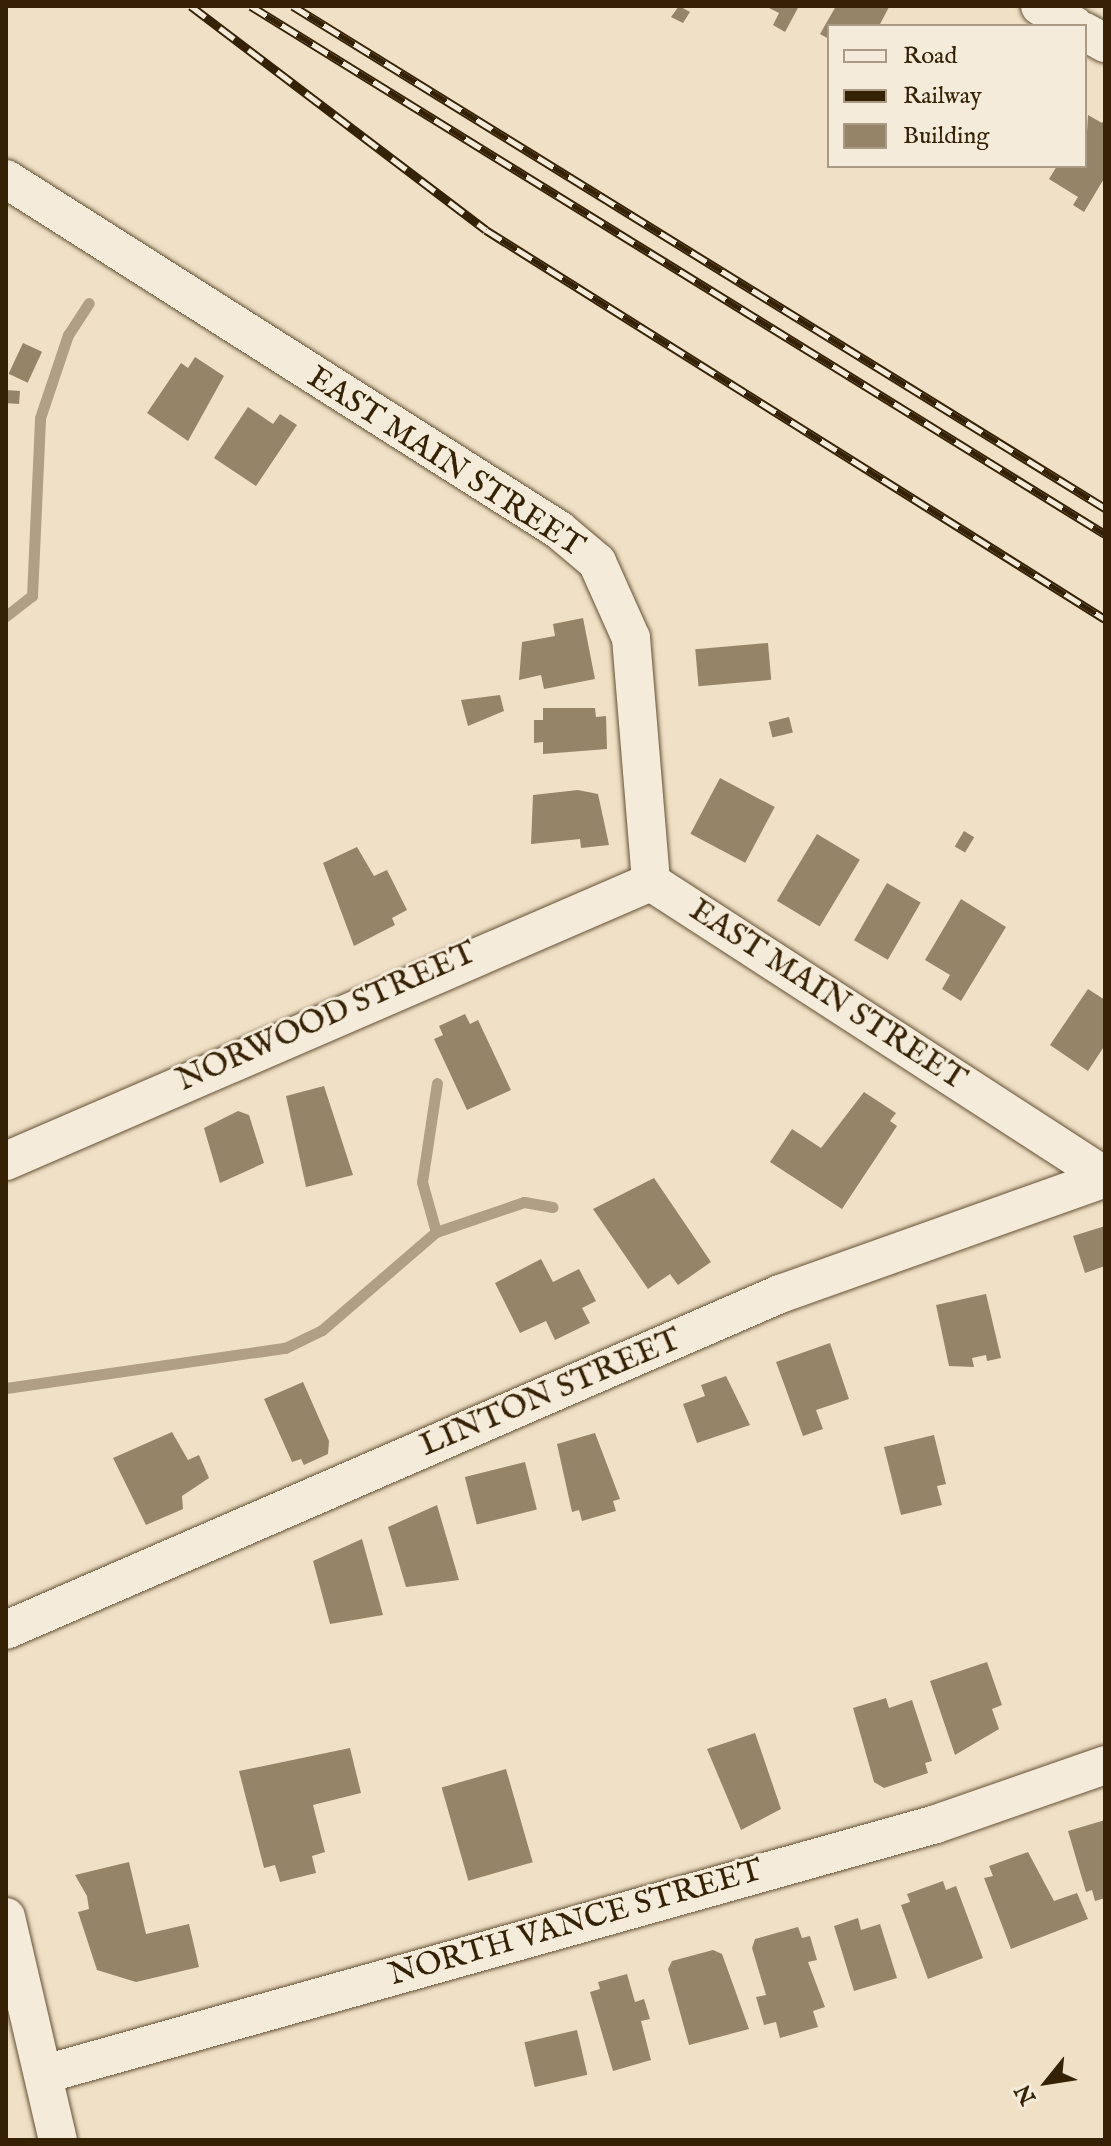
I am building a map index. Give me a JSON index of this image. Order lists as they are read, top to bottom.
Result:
{
  "streets": {
    "street": [
      "EAST MAIN STREET",
      "NORWOOD STREET",
      "LINTON STREET",
      "NORTH VANCE STREET"
    ]
  },
  "crossings": [
    ["EAST MAIN STREET", "NORWOOD STREET"],
    ["EAST MAIN STREET", "LINTON STREET"]
  ],
  "legend": ["Road", "Railway", "Building"],
  "north": "bottom left"
}
